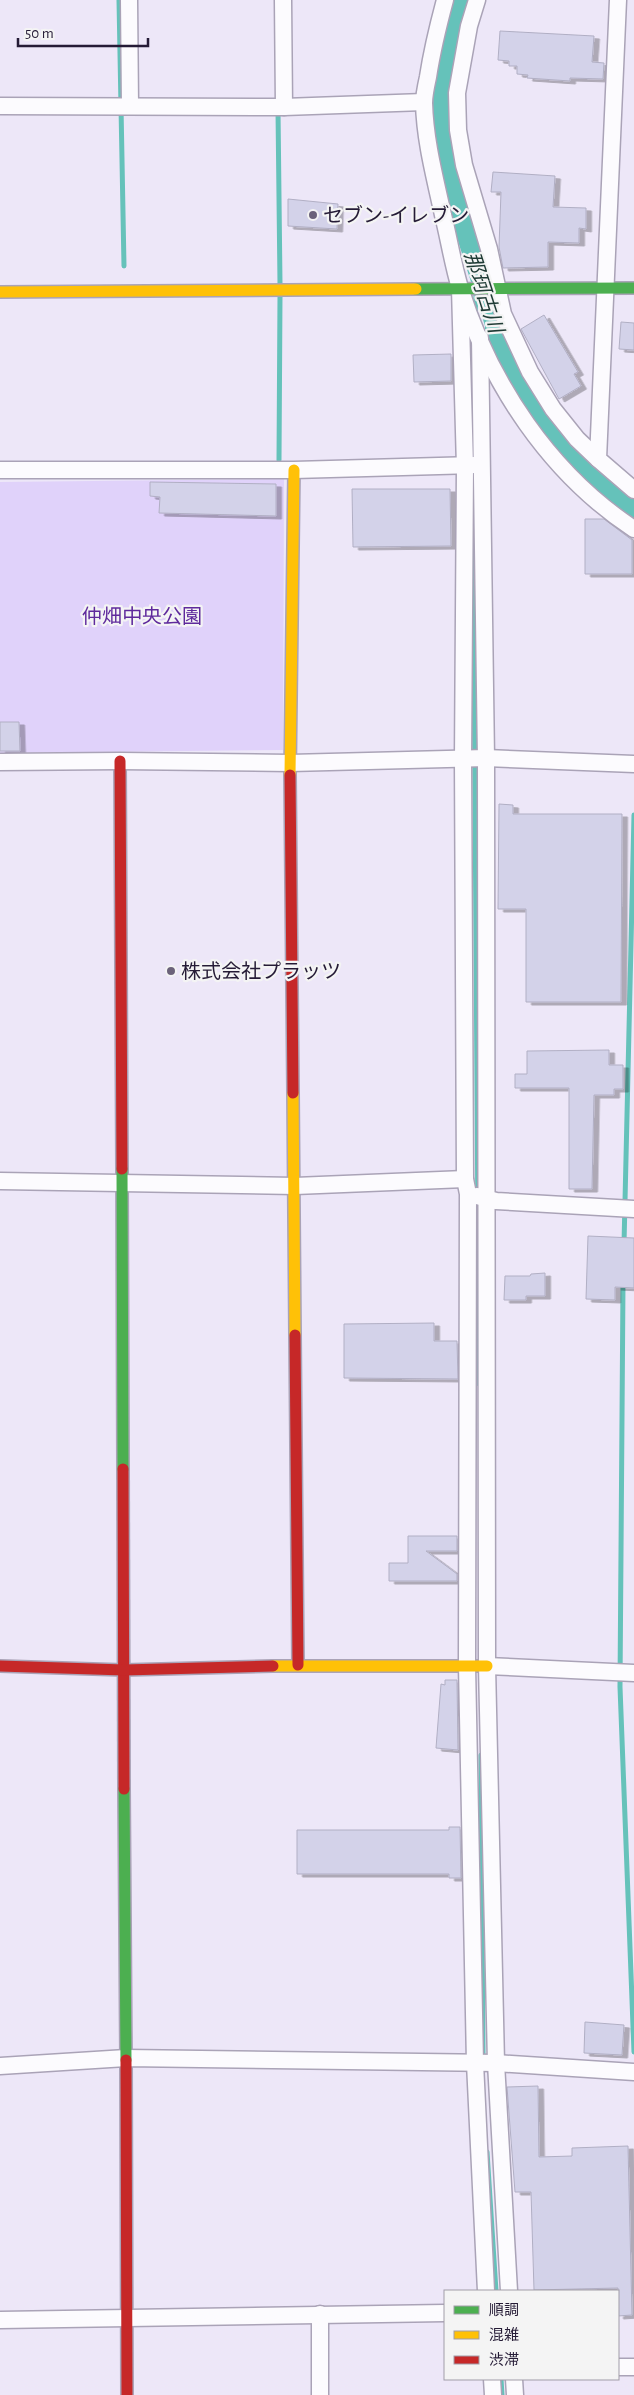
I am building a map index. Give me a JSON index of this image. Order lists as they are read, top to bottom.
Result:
{
  "water": ["那珂古川"],
  "parks": ["仲畑中央公園"],
  "places": ["セブン-イレブン", "株式会社プラッツ"],
  "legend": ["順調", "混雑", "渋滞"],
  "scale_bar": "50 m"
}
